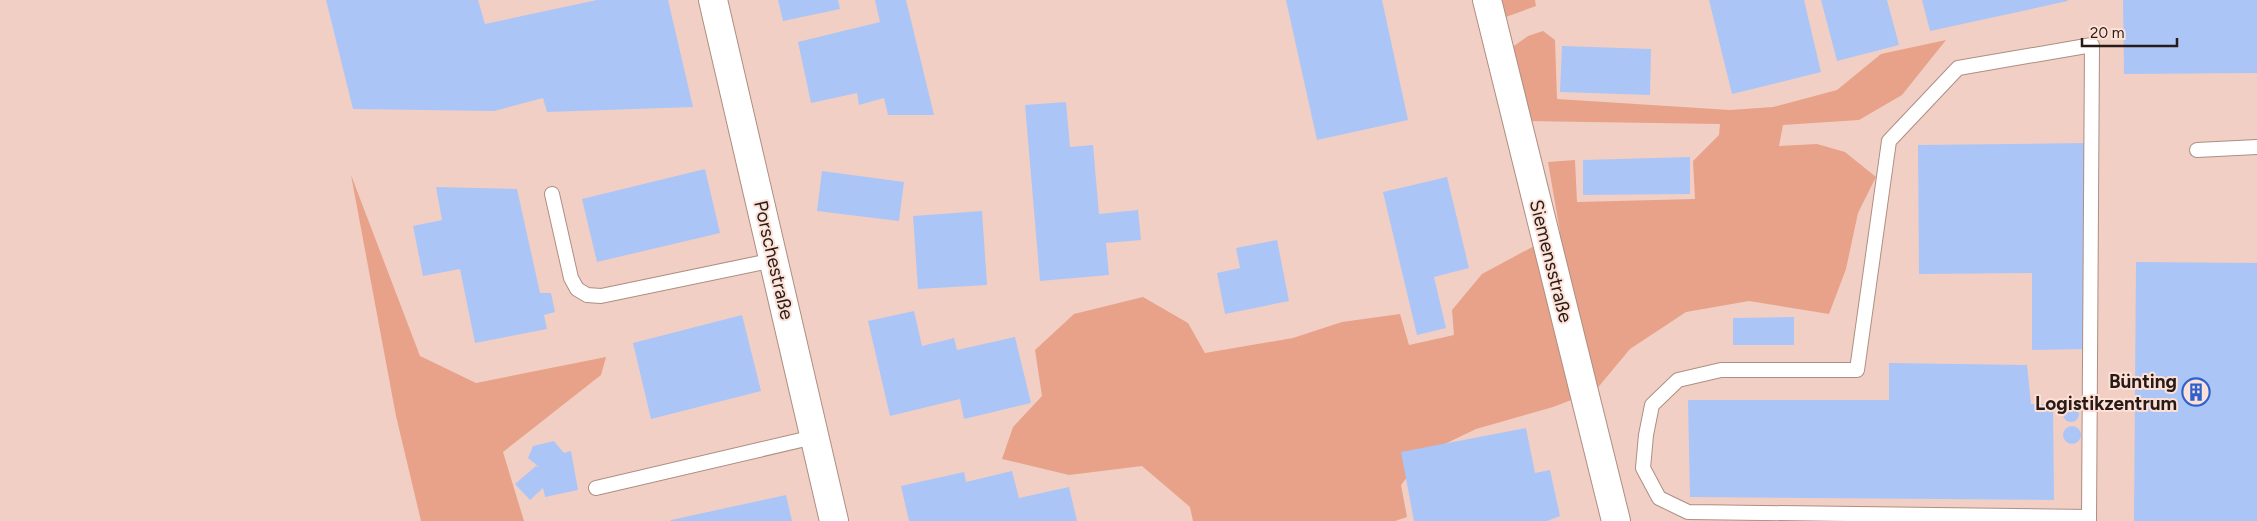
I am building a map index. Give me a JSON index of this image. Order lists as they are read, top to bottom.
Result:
{
  "streets": {
    "street": ["Porschestraße", "Siemensstraße"]
  },
  "places": {
    "building": ["Bünting Logistikzentrum"]
  },
  "scale_bar": "20 m"
}
